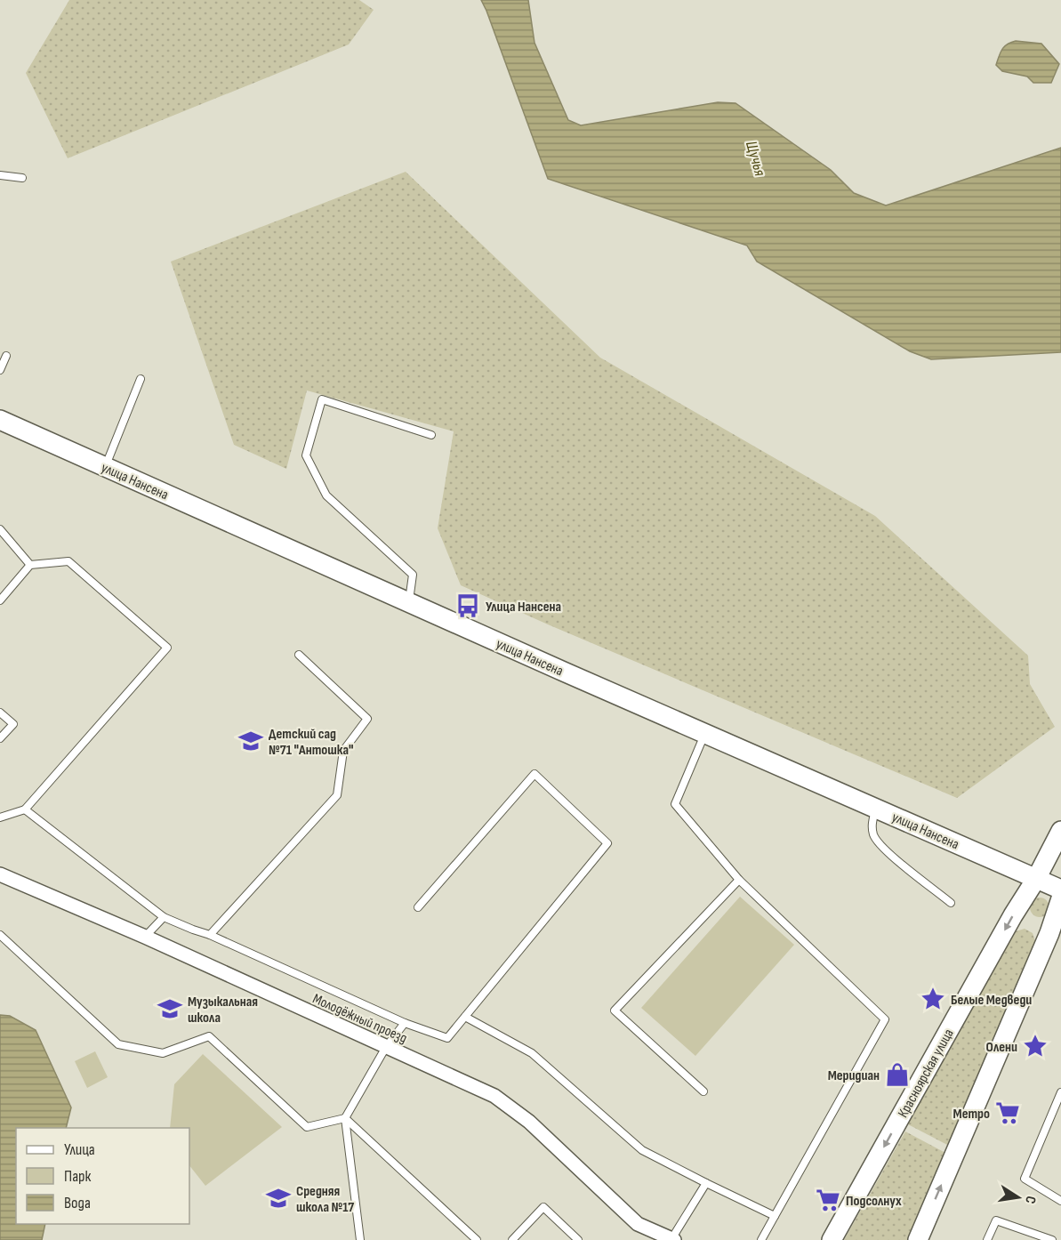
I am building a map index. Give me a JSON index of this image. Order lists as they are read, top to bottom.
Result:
{
  "streets": {
    "street": ["улица Нансена", "Молодёжный проезд", "Красноярская улица"]
  },
  "crossings": [
    ["улица Нансена", "Красноярская улица"]
  ],
  "water": ["Щучья"],
  "places": {
    "bus stop": ["Улица Нансена"],
    "school or university": ["Детский сад №71 \"Антошка\"", "Музыкальная школа", "Средняя школа №17"],
    "place": ["Белые Медведи", "Олени"],
    "shop": ["Меридиан"],
    "supermarket": ["Метро", "Подсолнух"]
  },
  "legend": ["Улица", "Парк", "Вода"],
  "north": "right"
}
